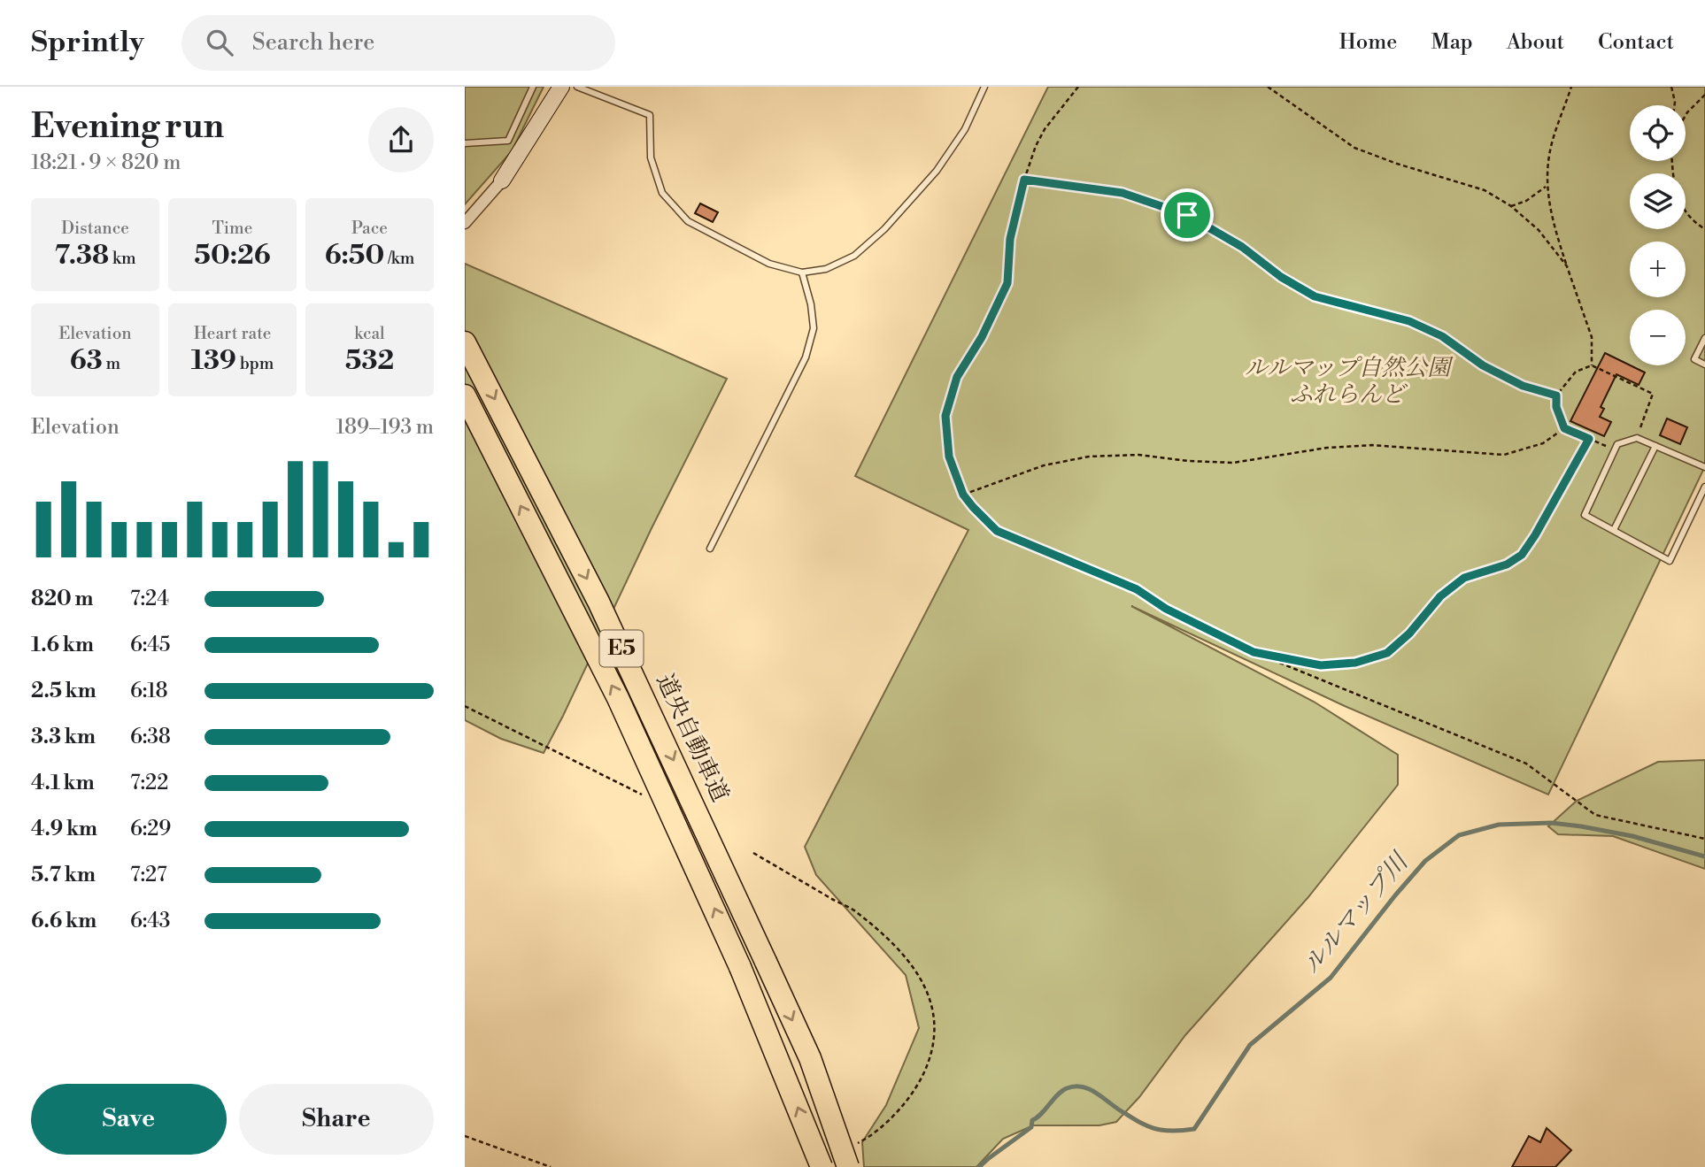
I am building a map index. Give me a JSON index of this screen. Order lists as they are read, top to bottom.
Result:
{
  "streets": {
    "highway": ["E5", "道央自動車道"]
  },
  "water": ["ルルマップ川"],
  "parks": ["ルルマップ自然公園 ふれらんど"],
  "page": {
    "header": "Sprintly",
    "search": "Search here",
    "nav": [
      "Home",
      "Map",
      "About",
      "Contact"
    ],
    "heading": ["Evening run", "18:21 · 9 × 820 m"],
    "map_buttons": ["+", "−"],
    "stats": [
      ["Distance", "7.38 km"],
      ["Time", "50:26"],
      ["Pace", "6:50 /km"],
      ["Elevation", "63 m"],
      ["Heart rate", "139 bpm"],
      ["kcal", "532"]
    ],
    "chart": ["Elevation", "189–193 m"],
    "list": [
      {
        "name": "820 m",
        "note": "7:24"
      },
      {
        "name": "1.6 km",
        "note": "6:45"
      },
      {
        "name": "2.5 km",
        "note": "6:18"
      },
      {
        "name": "3.3 km",
        "note": "6:38"
      },
      {
        "name": "4.1 km",
        "note": "7:22"
      },
      {
        "name": "4.9 km",
        "note": "6:29"
      },
      {
        "name": "5.7 km",
        "note": "7:27"
      },
      {
        "name": "6.6 km",
        "note": "6:43"
      }
    ],
    "buttons": ["Save", "Share"]
  }
}
